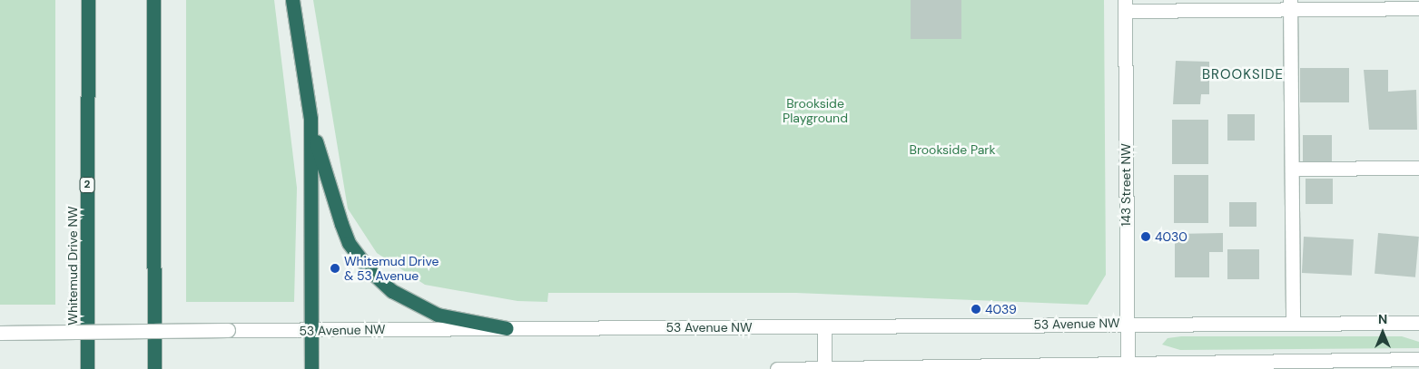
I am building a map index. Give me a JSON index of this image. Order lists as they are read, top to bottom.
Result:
{
  "streets": {
    "highway": ["2", "Whitemud Drive NW"],
    "street": ["143 Street NW", "53 Avenue NW"]
  },
  "crossings": [
    ["143 Street NW", "53 Avenue NW"]
  ],
  "districts": ["BROOKSIDE"],
  "parks": ["Brookside Playground", "Brookside Park"],
  "places": ["4030", "Whitemud Drive & 53 Avenue", "4039"],
  "north": "top"
}
